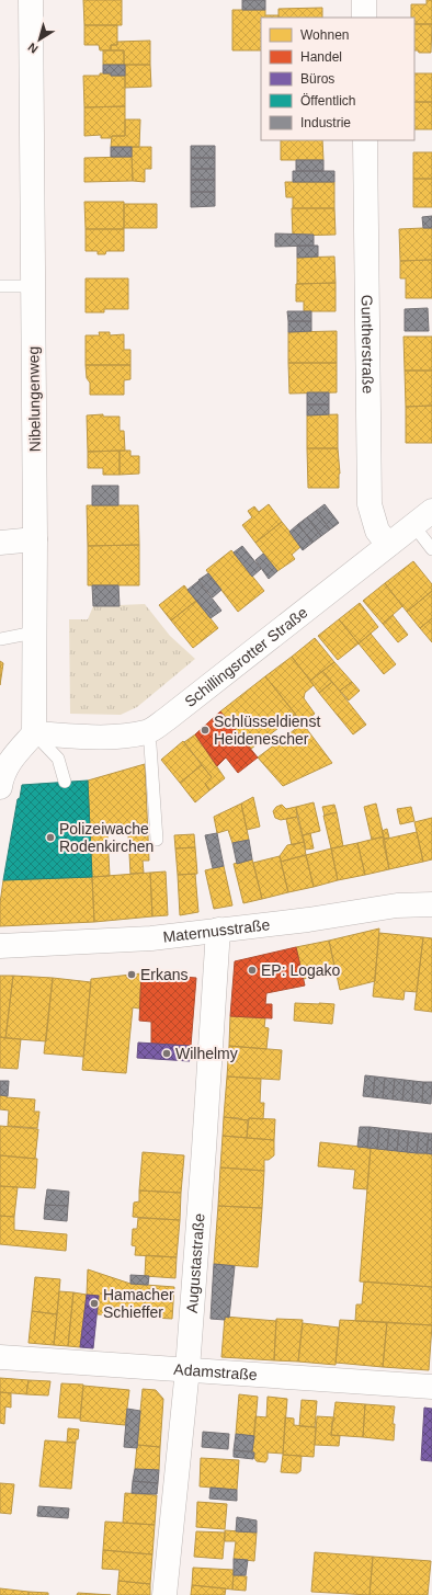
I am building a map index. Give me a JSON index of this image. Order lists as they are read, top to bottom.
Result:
{
  "streets": {
    "street": [
      "Guntherstraße",
      "Nibelungenweg",
      "Schillingsrotter Straße",
      "Maternusstraße",
      "Augustastraße",
      "Adamstraße"
    ]
  },
  "crossings": [
    ["Guntherstraße", "Schillingsrotter Straße"],
    ["Nibelungenweg", "Schillingsrotter Straße"],
    ["Maternusstraße", "Augustastraße"],
    ["Augustastraße", "Adamstraße"]
  ],
  "places": [
    "Schlüsseldienst Heidenescher",
    "Polizeiwache Rodenkirchen",
    "EP: Logako",
    "Erkans",
    "Wilhelmy",
    "Hamacher Schieffer"
  ],
  "legend": [
    "Wohnen",
    "Handel",
    "Büros",
    "Öffentlich",
    "Industrie"
  ],
  "north": "bottom left"
}
